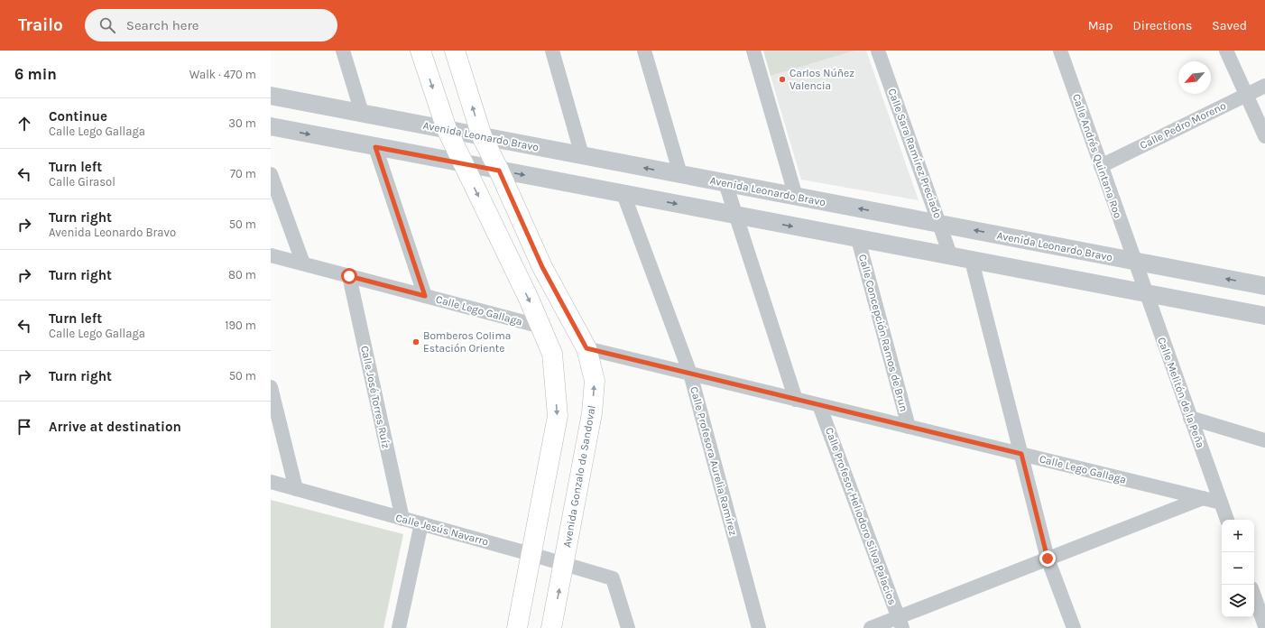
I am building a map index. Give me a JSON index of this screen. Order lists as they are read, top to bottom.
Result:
{
  "streets": {
    "main road": ["Avenida Gonzalo de Sandoval"],
    "street": [
      "Calle Pedro Moreno",
      "Avenida Leonardo Bravo",
      "Calle Sara Ramírez Preciado",
      "Calle Andrés Quintana Roo",
      "Calle Lego Gallaga",
      "Calle Concepción Ramos de Brun",
      "Calle Melitón de la Peña",
      "Calle José Torres Ruíz",
      "Calle Profesora Aurelia Ramírez",
      "Calle Profesor Heliodoro Silva Palacios",
      "Calle Jesús Navarro"
    ]
  },
  "crossings": [
    ["Calle Pedro Moreno", "Calle Andrés Quintana Roo"],
    ["Avenida Leonardo Bravo", "Calle Sara Ramírez Preciado"],
    ["Avenida Leonardo Bravo", "Calle Andrés Quintana Roo"],
    ["Avenida Leonardo Bravo", "Calle Melitón de la Peña"],
    ["Avenida Leonardo Bravo", "Avenida Gonzalo de Sandoval"],
    ["Calle Andrés Quintana Roo", "Calle Melitón de la Peña"],
    ["Calle Lego Gallaga", "Calle Concepción Ramos de Brun"],
    ["Calle Lego Gallaga", "Calle Melitón de la Peña"],
    ["Calle Lego Gallaga", "Calle José Torres Ruíz"],
    ["Calle Lego Gallaga", "Calle Profesora Aurelia Ramírez"],
    ["Calle Lego Gallaga", "Avenida Gonzalo de Sandoval"],
    ["Calle Lego Gallaga", "Calle Profesor Heliodoro Silva Palacios"],
    ["Calle José Torres Ruíz", "Calle Jesús Navarro"],
    ["Avenida Gonzalo de Sandoval", "Calle Jesús Navarro"]
  ],
  "places": ["Carlos Núñez Valencia", "Bomberos Colima Estación Oriente"],
  "north": "bottom left",
  "page": {
    "header": "Trailo",
    "search": "Search here",
    "nav": ["Map", "Directions", "Saved"],
    "heading": ["6 min", "Walk · 470 m"],
    "list": [
      ["Continue", "Calle Lego Gallaga", "30 m"],
      ["Turn left", "Calle Girasol", "70 m"],
      ["Turn right", "Avenida Leonardo Bravo", "50 m"],
      ["Turn right", "80 m"],
      ["Turn left", "Calle Lego Gallaga", "190 m"],
      ["Turn right", "50 m"],
      "Arrive at destination"
    ],
    "map_buttons": ["+", "−"]
  }
}
